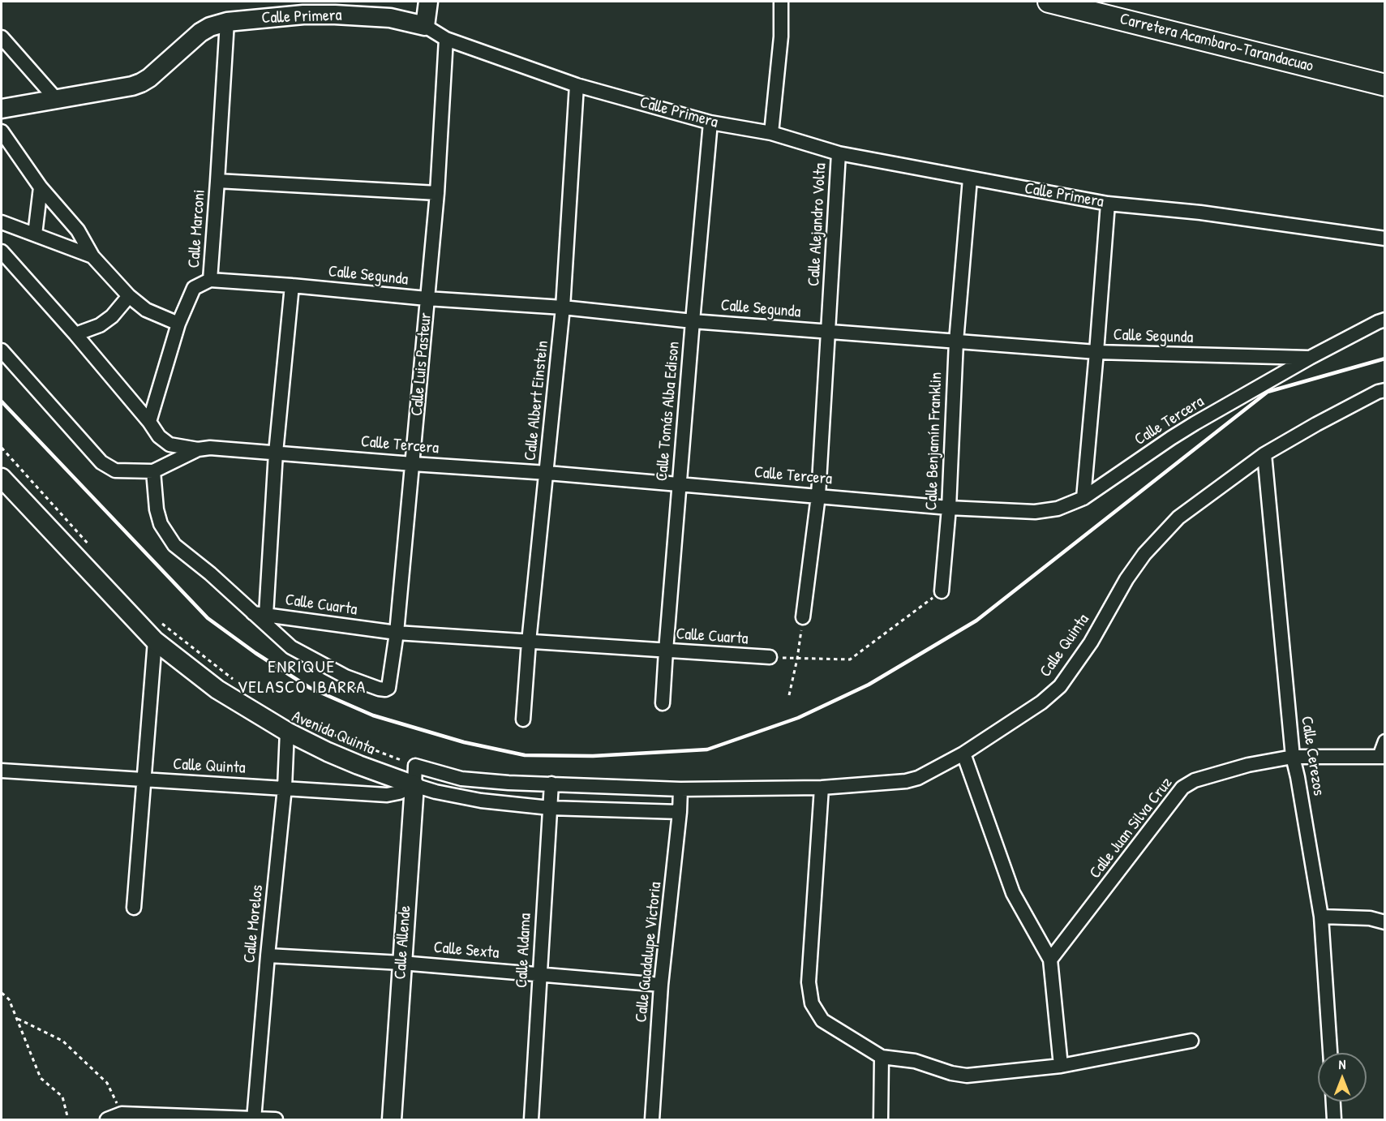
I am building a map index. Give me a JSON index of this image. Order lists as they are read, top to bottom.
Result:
{
  "streets": {
    "main road": ["Carretera Acambaro-Tarandacuao"],
    "street": [
      "Calle Primera",
      "Calle Alejandro Volta",
      "Calle Marconi",
      "Calle Segunda",
      "Calle Luis Pasteur",
      "Calle Albert Einstein",
      "Calle Tomás Alba Edison",
      "Calle Tercera",
      "Calle Benjamín Franklin",
      "Calle Cuarta",
      "Calle Quinta",
      "Avenida Quinta",
      "Calle Cerezos",
      "Calle Juan Silva Cruz",
      "Calle Morelos",
      "Calle Allende",
      "Calle Sexta",
      "Calle Aldama",
      "Calle Guadalupe Victoria"
    ]
  },
  "crossings": [
    ["Calle Primera", "Calle Alejandro Volta"],
    ["Calle Primera", "Calle Marconi"],
    ["Calle Primera", "Calle Luis Pasteur"],
    ["Calle Primera", "Calle Albert Einstein"],
    ["Calle Primera", "Calle Tomás Alba Edison"],
    ["Calle Primera", "Calle Benjamín Franklin"],
    ["Calle Alejandro Volta", "Calle Segunda"],
    ["Calle Alejandro Volta", "Calle Tercera"],
    ["Calle Marconi", "Calle Segunda"],
    ["Calle Segunda", "Calle Luis Pasteur"],
    ["Calle Segunda", "Calle Albert Einstein"],
    ["Calle Segunda", "Calle Tomás Alba Edison"],
    ["Calle Segunda", "Calle Tercera"],
    ["Calle Segunda", "Calle Benjamín Franklin"],
    ["Calle Luis Pasteur", "Calle Tercera"],
    ["Calle Luis Pasteur", "Calle Cuarta"],
    ["Calle Albert Einstein", "Calle Tercera"],
    ["Calle Albert Einstein", "Calle Cuarta"],
    ["Calle Tomás Alba Edison", "Calle Tercera"],
    ["Calle Tomás Alba Edison", "Calle Cuarta"],
    ["Calle Tercera", "Calle Benjamín Franklin"],
    ["Calle Quinta", "Avenida Quinta"],
    ["Calle Quinta", "Calle Cerezos"],
    ["Calle Quinta", "Calle Morelos"],
    ["Calle Quinta", "Calle Allende"],
    ["Calle Quinta", "Calle Guadalupe Victoria"],
    ["Avenida Quinta", "Calle Morelos"],
    ["Avenida Quinta", "Calle Allende"],
    ["Avenida Quinta", "Calle Aldama"],
    ["Avenida Quinta", "Calle Guadalupe Victoria"],
    ["Calle Cerezos", "Calle Juan Silva Cruz"],
    ["Calle Morelos", "Calle Sexta"],
    ["Calle Allende", "Calle Sexta"],
    ["Calle Sexta", "Calle Aldama"],
    ["Calle Sexta", "Calle Guadalupe Victoria"]
  ],
  "districts": ["ENRIQUE VELASCO IBARRA"],
  "north": "top"
}
